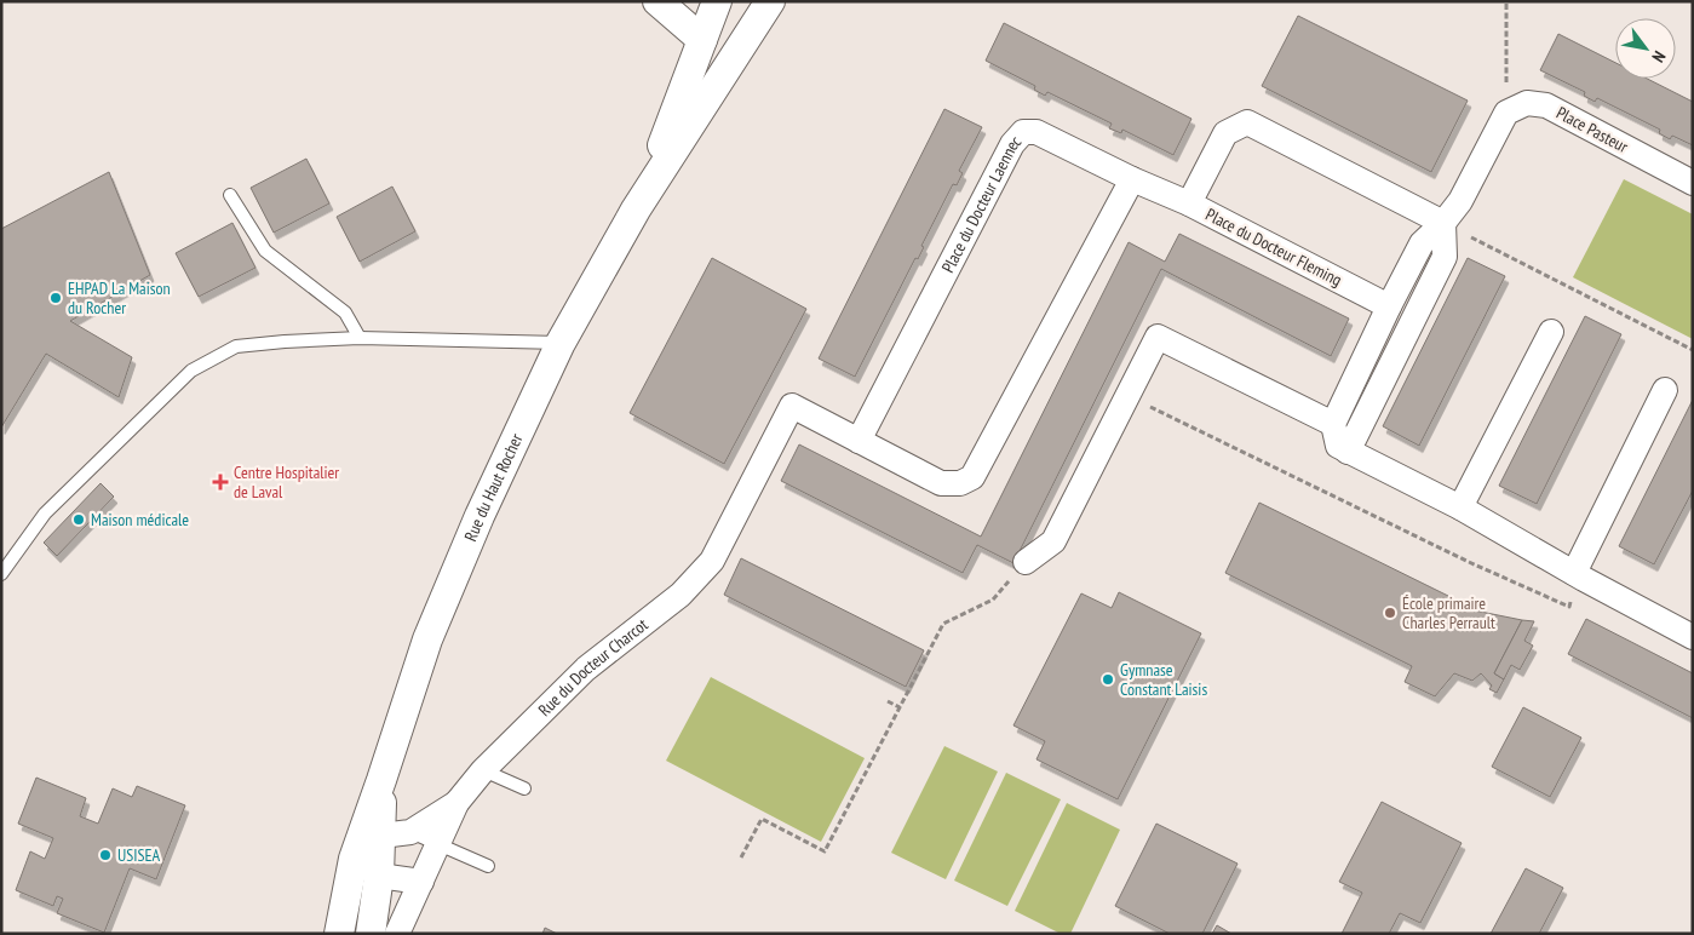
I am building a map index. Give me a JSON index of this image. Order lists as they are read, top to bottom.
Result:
{
  "streets": {
    "street": [
      "Place Pasteur",
      "Place du Docteur Laennec",
      "Place du Docteur Fleming",
      "Rue du Haut Rocher",
      "Rue du Docteur Charcot"
    ]
  },
  "crossings": [
    ["Place du Docteur Laennec", "Place du Docteur Fleming"],
    ["Place du Docteur Laennec", "Rue du Docteur Charcot"]
  ],
  "places": {
    "other": [
      "EHPAD La Maison du Rocher",
      "Maison médicale",
      "École primaire Charles Perrault",
      "Gymnase Constant Laisis",
      "USISEA"
    ],
    "health": ["Centre Hospitalier de Laval"]
  },
  "north": "bottom right"
}
